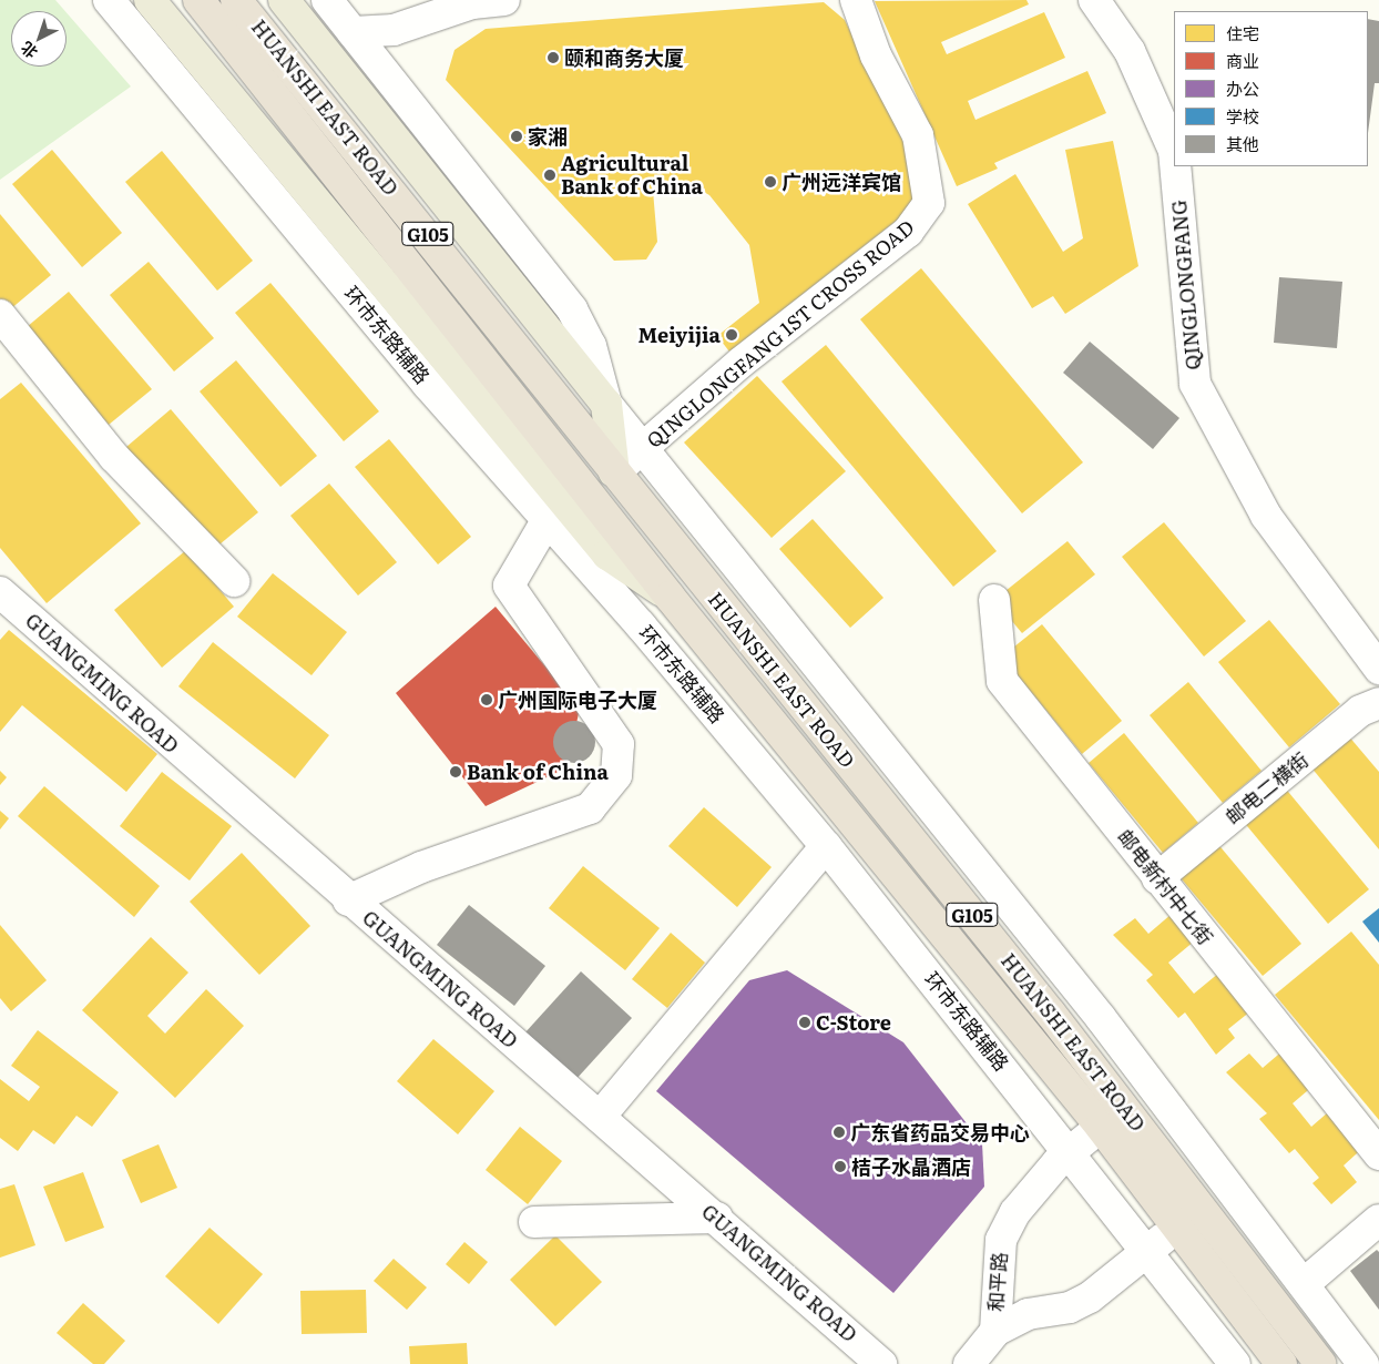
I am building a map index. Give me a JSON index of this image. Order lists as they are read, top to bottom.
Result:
{
  "streets": {
    "highway": ["HUANSHI EAST ROAD", "G105"],
    "street": [
      "QINGLONGFANG",
      "QINGLONGFANG 1ST CROSS ROAD",
      "环市东路辅路",
      "GUANGMING ROAD",
      "邮电二横街",
      "邮电新村中七街",
      "和平路"
    ]
  },
  "crossings": [
    ["HUANSHI EAST ROAD", "QINGLONGFANG 1ST CROSS ROAD"],
    ["HUANSHI EAST ROAD", "和平路"],
    ["环市东路辅路", "和平路"],
    ["邮电二横街", "邮电新村中七街"]
  ],
  "places": [
    "颐和商务大厦",
    "家湘",
    "Agricultural Bank of China",
    "广州远洋宾馆",
    "Meiyijia",
    "广州国际电子大厦",
    "Bank of China",
    "C-Store",
    "广东省药品交易中心",
    "桔子水晶酒店"
  ],
  "legend": [
    "住宅",
    "商业",
    "办公",
    "学校",
    "其他"
  ],
  "north": "bottom left"
}
